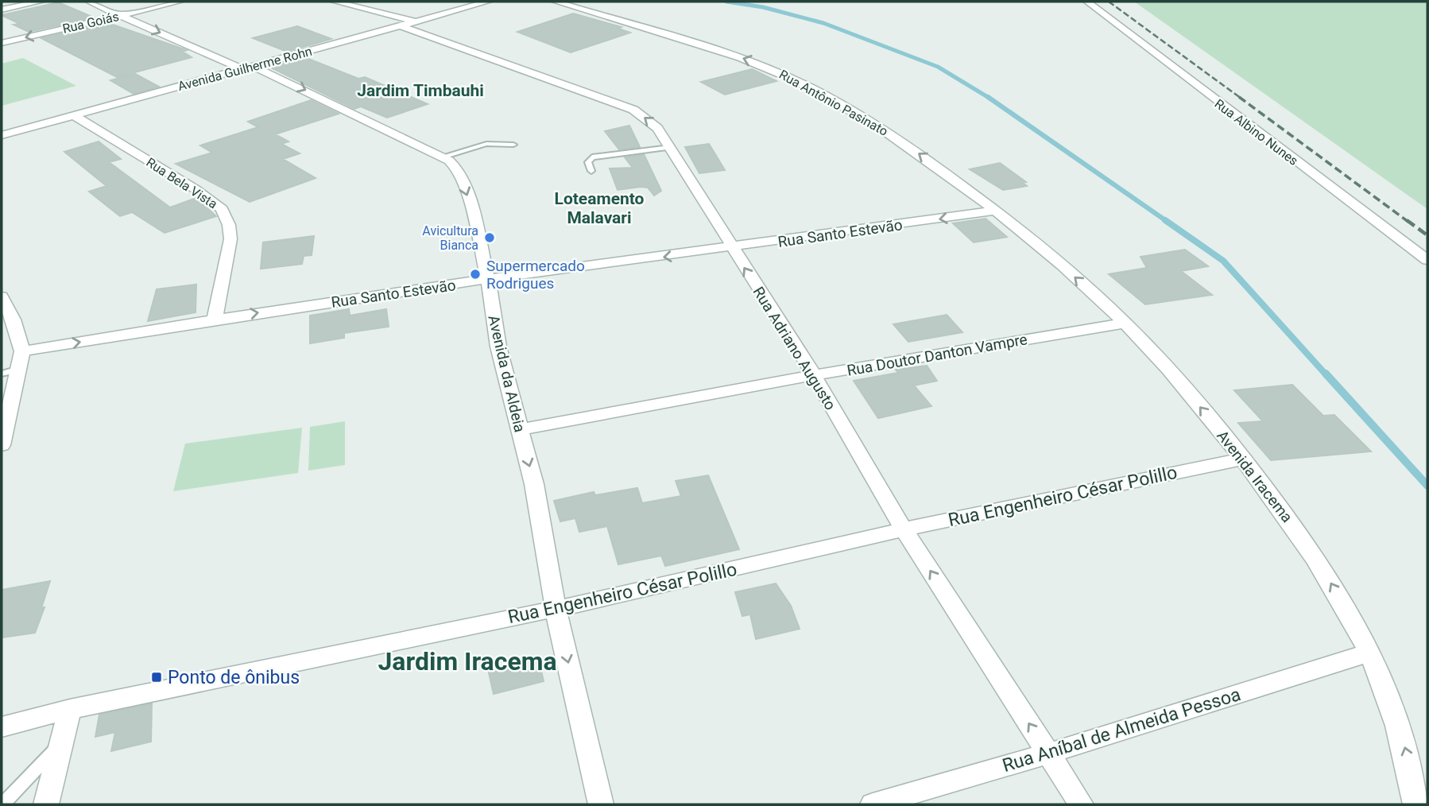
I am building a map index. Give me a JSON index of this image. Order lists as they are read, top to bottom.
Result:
{
  "streets": {
    "street": [
      "Rua Goiás",
      "Avenida Guilherme Rohn",
      "Rua Antônio Pasinato",
      "Rua Albino Nunes",
      "Rua Bela Vista",
      "Rua Santo Estevão",
      "Rua Adriano Augusto",
      "Rua Doutor Danton Vampre",
      "Avenida da Aldeia",
      "Avenida Iracema",
      "Rua Engenheiro César Polillo",
      "Rua Aníbal de Almeida Pessoa"
    ]
  },
  "crossings": [
    ["Rua Goiás", "Avenida da Aldeia"],
    ["Avenida Guilherme Rohn", "Rua Bela Vista"],
    ["Avenida Guilherme Rohn", "Rua Adriano Augusto"],
    ["Avenida Guilherme Rohn", "Avenida da Aldeia"],
    ["Rua Antônio Pasinato", "Rua Santo Estevão"],
    ["Rua Antônio Pasinato", "Avenida Iracema"],
    ["Rua Bela Vista", "Rua Santo Estevão"],
    ["Rua Santo Estevão", "Rua Adriano Augusto"],
    ["Rua Santo Estevão", "Avenida da Aldeia"],
    ["Rua Santo Estevão", "Avenida Iracema"],
    ["Rua Adriano Augusto", "Rua Doutor Danton Vampre"],
    ["Rua Adriano Augusto", "Rua Engenheiro César Polillo"],
    ["Rua Adriano Augusto", "Rua Aníbal de Almeida Pessoa"],
    ["Rua Doutor Danton Vampre", "Avenida da Aldeia"],
    ["Rua Doutor Danton Vampre", "Avenida Iracema"],
    ["Avenida da Aldeia", "Rua Engenheiro César Polillo"],
    ["Avenida Iracema", "Rua Engenheiro César Polillo"],
    ["Avenida Iracema", "Rua Aníbal de Almeida Pessoa"]
  ],
  "one_way": [
    "Rua Antônio Pasinato",
    "Rua Adriano Augusto",
    "Avenida da Aldeia",
    "Avenida Iracema"
  ],
  "districts": ["Jardim Timbauhi", "Loteamento Malavari", "Jardim Iracema"],
  "places": {
    "other": ["Avicultura Bianca", "Supermercado Rodrigues"],
    "transit": ["Ponto de ônibus"]
  }
}
